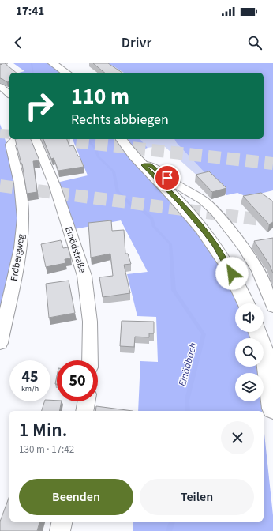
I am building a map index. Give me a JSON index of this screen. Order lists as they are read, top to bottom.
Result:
{
  "streets": {
    "street": ["Einödstraße", "Erdbergweg"]
  },
  "water": ["Einödbach"],
  "page": {
    "status": "17:41",
    "header": "Drivr",
    "turn": ["110 m", "Rechts abbiegen"],
    "speed": "45 km/h",
    "limit": "50",
    "heading": ["1 Min.", "130 m · 17:42"],
    "buttons": ["Beenden", "Teilen"]
  }
}
